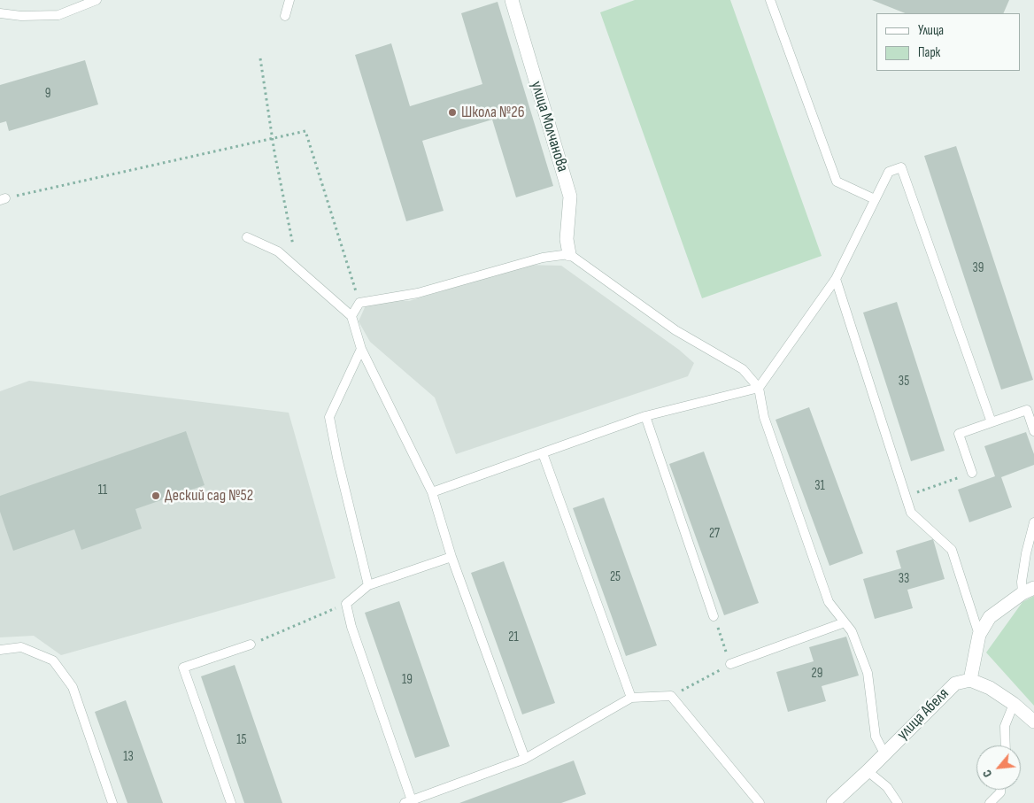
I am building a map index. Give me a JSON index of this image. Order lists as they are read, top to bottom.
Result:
{
  "streets": {
    "street": ["улица Молчанова", "улица Абеля"]
  },
  "places": ["Школа №26", "Деский сад №52"],
  "house_numbers": [
    "9",
    "39",
    "35",
    "31",
    "11",
    "27",
    "25",
    "33",
    "21",
    "29",
    "19",
    "15",
    "13"
  ],
  "legend": ["Улица", "Парк"],
  "north": "bottom left"
}
